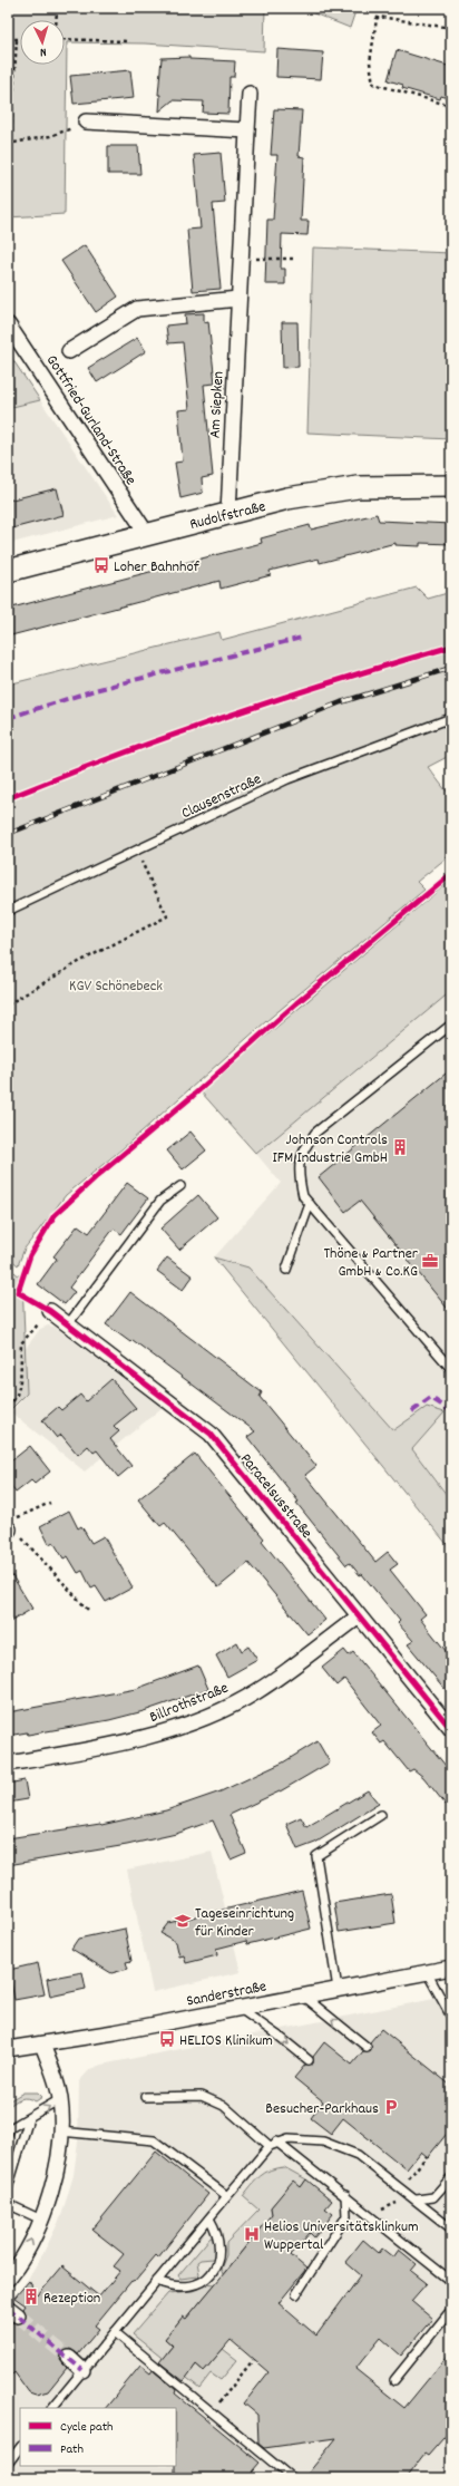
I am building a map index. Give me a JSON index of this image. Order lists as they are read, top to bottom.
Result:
{
  "streets": {
    "street": [
      "Am Siepken",
      "Gottfried-Gurland-Straße",
      "Rudolfstraße",
      "Paracelsusstraße",
      "Billrothstraße",
      "Sanderstraße"
    ],
    "lane": ["Clausenstraße"]
  },
  "crossings": [
    ["Am Siepken", "Rudolfstraße"],
    ["Gottfried-Gurland-Straße", "Rudolfstraße"],
    ["Paracelsusstraße", "Billrothstraße"]
  ],
  "parks": ["KGV Schönebeck"],
  "places": {
    "bus stop": ["Loher Bahnhof", "HELIOS Klinikum"],
    "building": ["Johnson Controls IFM Industrie GmbH", "Rezeption"],
    "office": ["Thöne & Partner GmbH & Co.KG"],
    "school or university": ["Tageseinrichtung für Kinder"],
    "parking": ["Besucher-Parkhaus"],
    "hospital": ["Helios Universitätsklinkum Wuppertal"]
  },
  "legend": ["Cycle path", "Path"],
  "north": "bottom"
}
